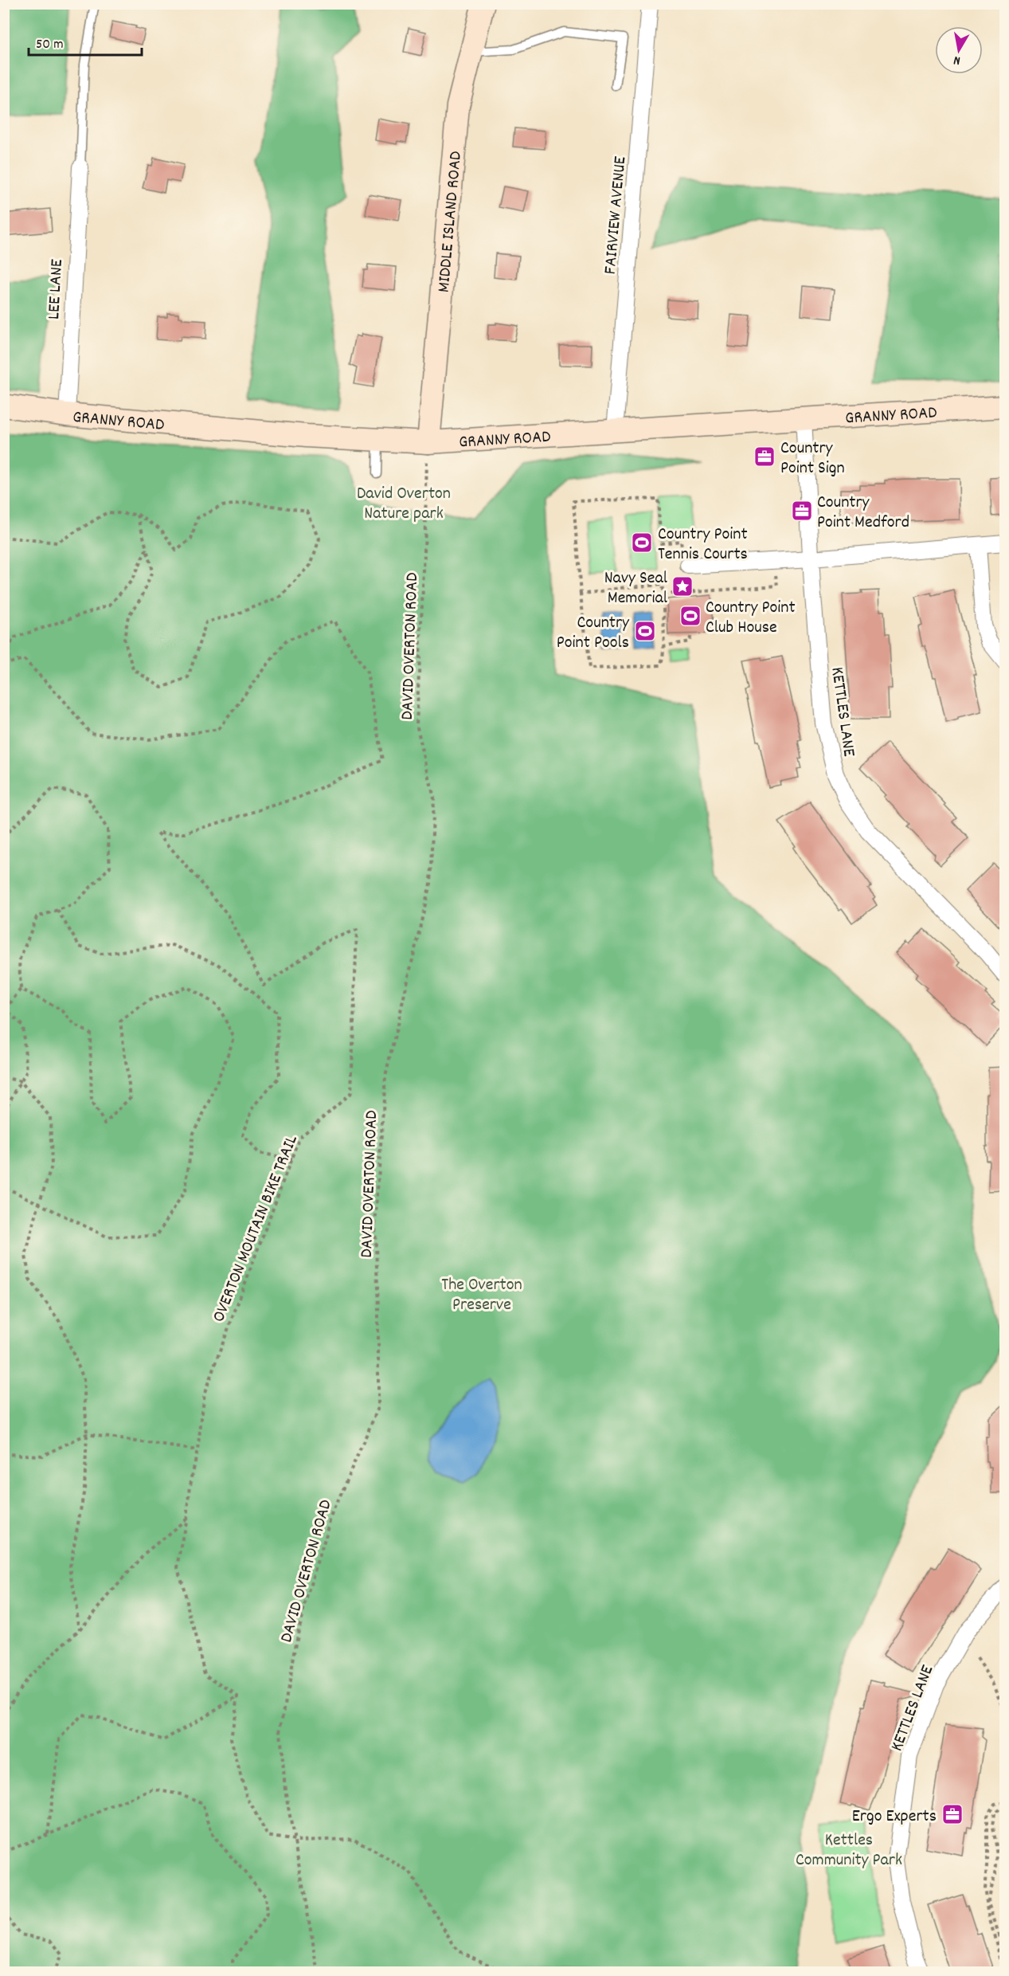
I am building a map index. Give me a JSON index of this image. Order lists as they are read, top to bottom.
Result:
{
  "streets": {
    "street": [
      "FAIRVIEW AVENUE",
      "MIDDLE ISLAND ROAD",
      "LEE LANE",
      "GRANNY ROAD",
      "KETTLES LANE"
    ],
    "path": ["DAVID OVERTON ROAD", "OVERTON MOUTAIN BIKE TRAIL"]
  },
  "crossings": [
    ["FAIRVIEW AVENUE", "GRANNY ROAD"],
    ["MIDDLE ISLAND ROAD", "GRANNY ROAD"],
    ["MIDDLE ISLAND ROAD", "DAVID OVERTON ROAD"],
    ["LEE LANE", "GRANNY ROAD"],
    ["GRANNY ROAD", "DAVID OVERTON ROAD"],
    ["GRANNY ROAD", "KETTLES LANE"]
  ],
  "parks": ["David Overton Nature park", "The Overton Preserve", "Kettles Community Park"],
  "places": {
    "office": ["Country Point Sign", "Country Point Medford", "Ergo Experts"],
    "sports": ["Country Point Tennis Courts", "Country Point Club House", "Country Point Pools"],
    "place": ["Navy Seal Memorial"]
  },
  "scale_bar": "50 m",
  "north": "bottom"
}
